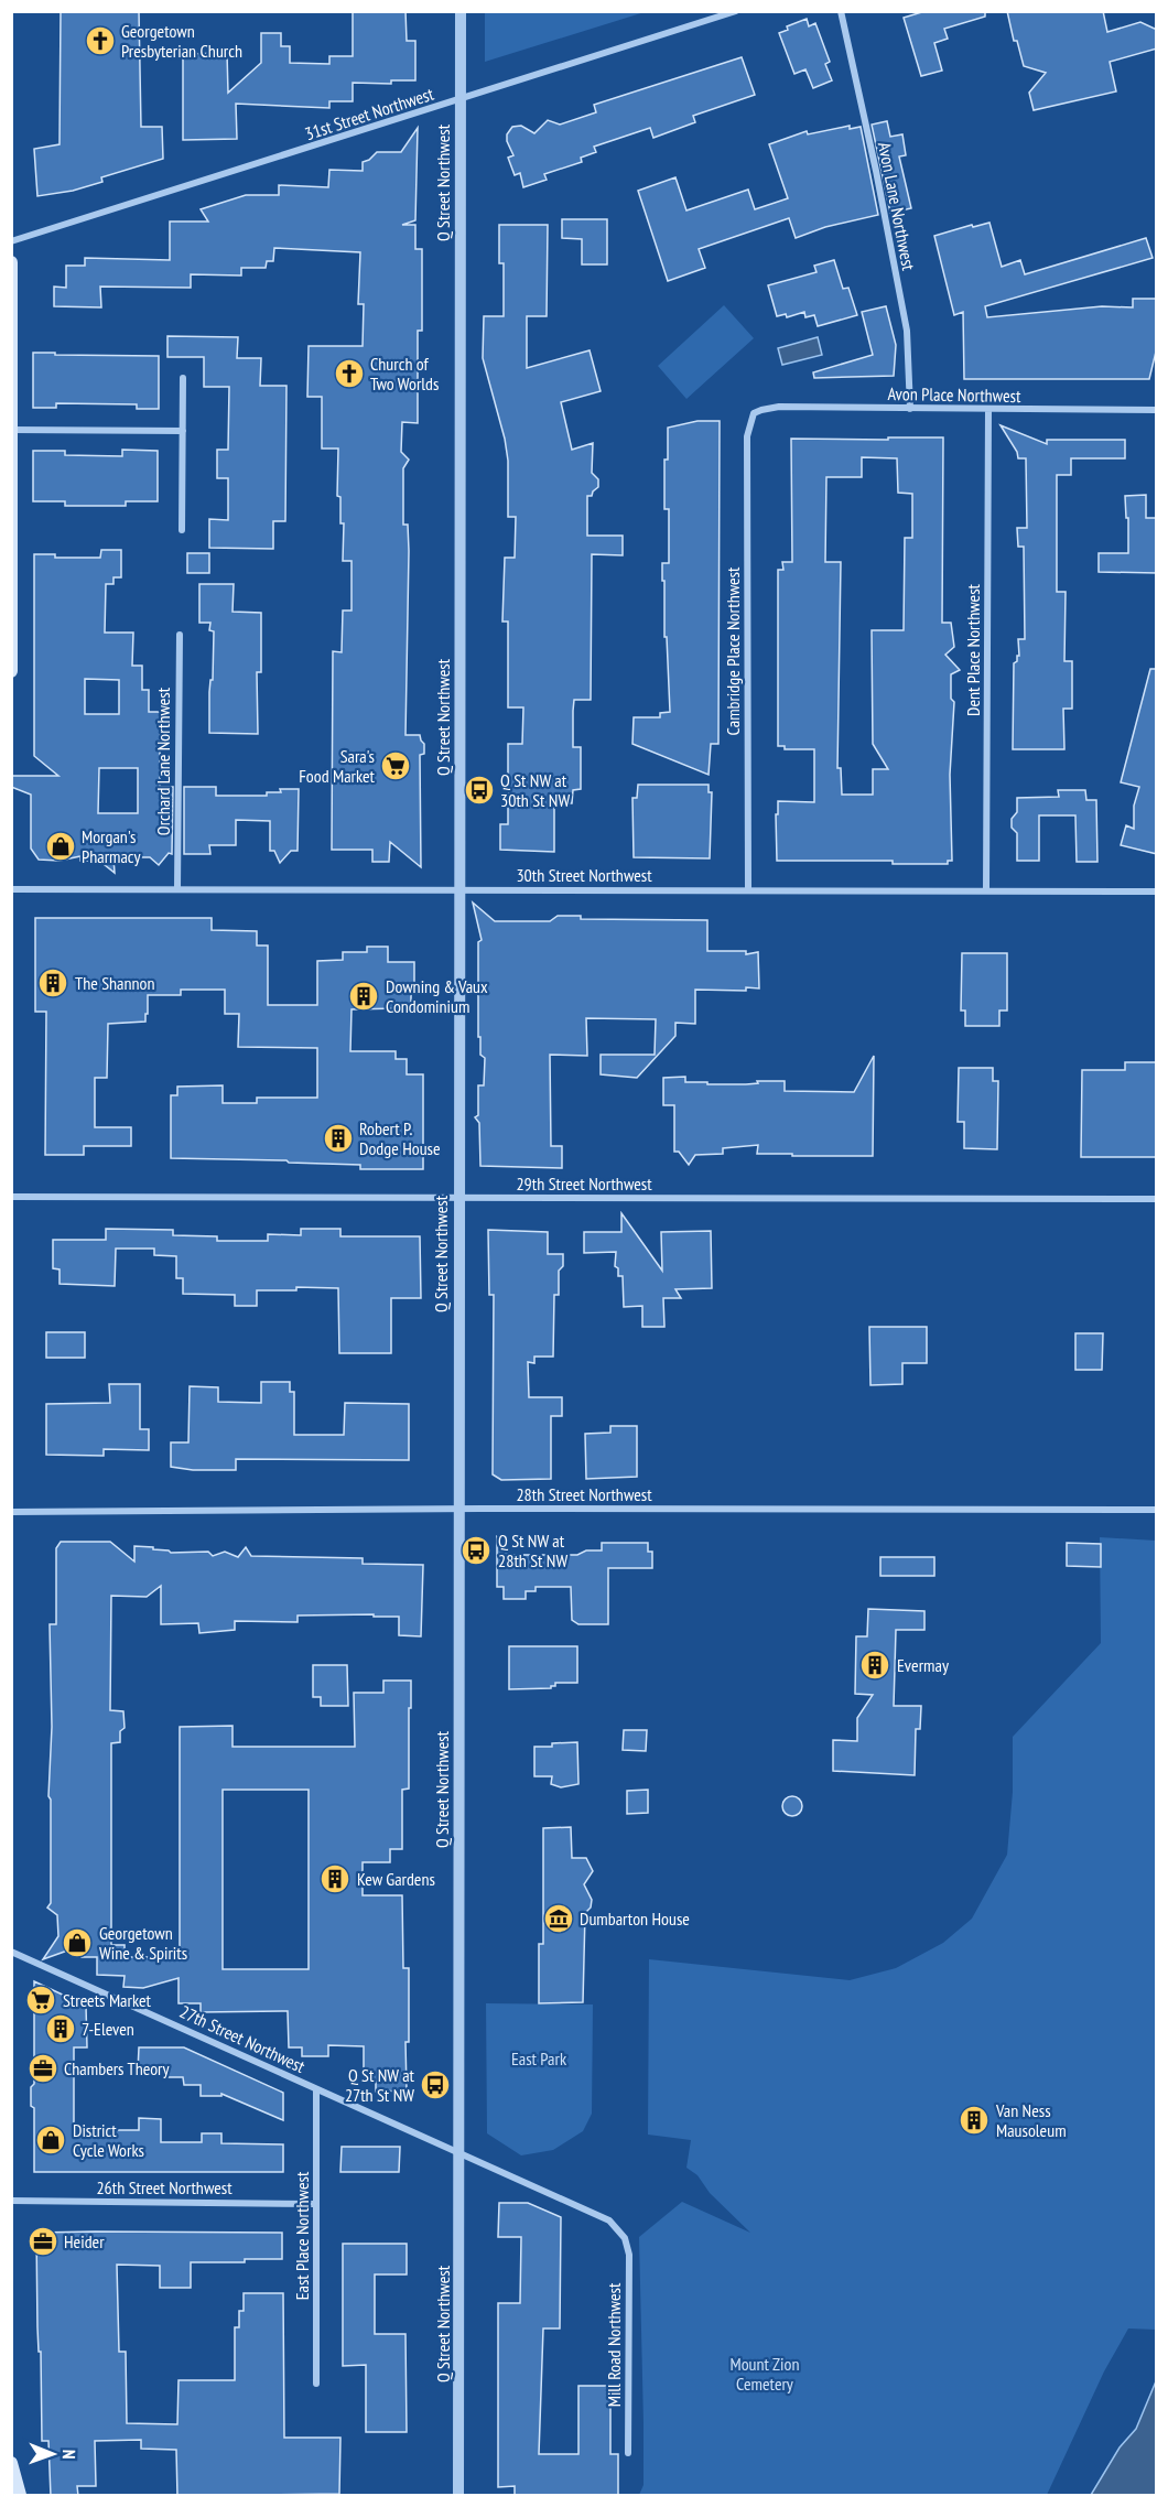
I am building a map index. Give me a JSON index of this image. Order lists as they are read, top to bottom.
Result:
{
  "streets": {
    "street": [
      "31st Street Northwest",
      "Q Street Northwest",
      "Avon Lane Northwest",
      "Avon Place Northwest",
      "Dent Place Northwest",
      "Cambridge Place Northwest",
      "Orchard Lane Northwest",
      "30th Street Northwest",
      "29th Street Northwest",
      "28th Street Northwest",
      "27th Street Northwest",
      "26th Street Northwest",
      "East Place Northwest",
      "Mill Road Northwest"
    ]
  },
  "crossings": [
    ["31st Street Northwest", "Q Street Northwest"],
    ["Q Street Northwest", "30th Street Northwest"],
    ["Q Street Northwest", "29th Street Northwest"],
    ["Q Street Northwest", "28th Street Northwest"],
    ["Q Street Northwest", "27th Street Northwest"],
    ["Q Street Northwest", "Mill Road Northwest"],
    ["Avon Lane Northwest", "Avon Place Northwest"],
    ["Avon Place Northwest", "Dent Place Northwest"],
    ["Avon Place Northwest", "Cambridge Place Northwest"],
    ["Dent Place Northwest", "30th Street Northwest"],
    ["Cambridge Place Northwest", "30th Street Northwest"],
    ["Orchard Lane Northwest", "30th Street Northwest"],
    ["27th Street Northwest", "East Place Northwest"],
    ["27th Street Northwest", "Mill Road Northwest"],
    ["26th Street Northwest", "East Place Northwest"]
  ],
  "parks": ["East Park", "Mount Zion Cemetery"],
  "places": {
    "church": ["Georgetown Presbyterian Church", "Church of Two Worlds"],
    "supermarket": ["Sara's Food Market", "Streets Market"],
    "bus stop": ["Q St NW at 30th St NW", "Q St NW at 28th St NW", "Q St NW at 27th St NW"],
    "shop": ["Morgan's Pharmacy", "Georgetown Wine & Spirits", "District Cycle Works"],
    "building": [
      "The Shannon",
      "Downing & Vaux Condominium",
      "Robert P. Dodge House",
      "Evermay",
      "Kew Gardens",
      "7-Eleven",
      "Van Ness Mausoleum"
    ],
    "museum": ["Dumbarton House"],
    "office": ["Chambers Theory", "Heider"]
  },
  "north": "right"
}
